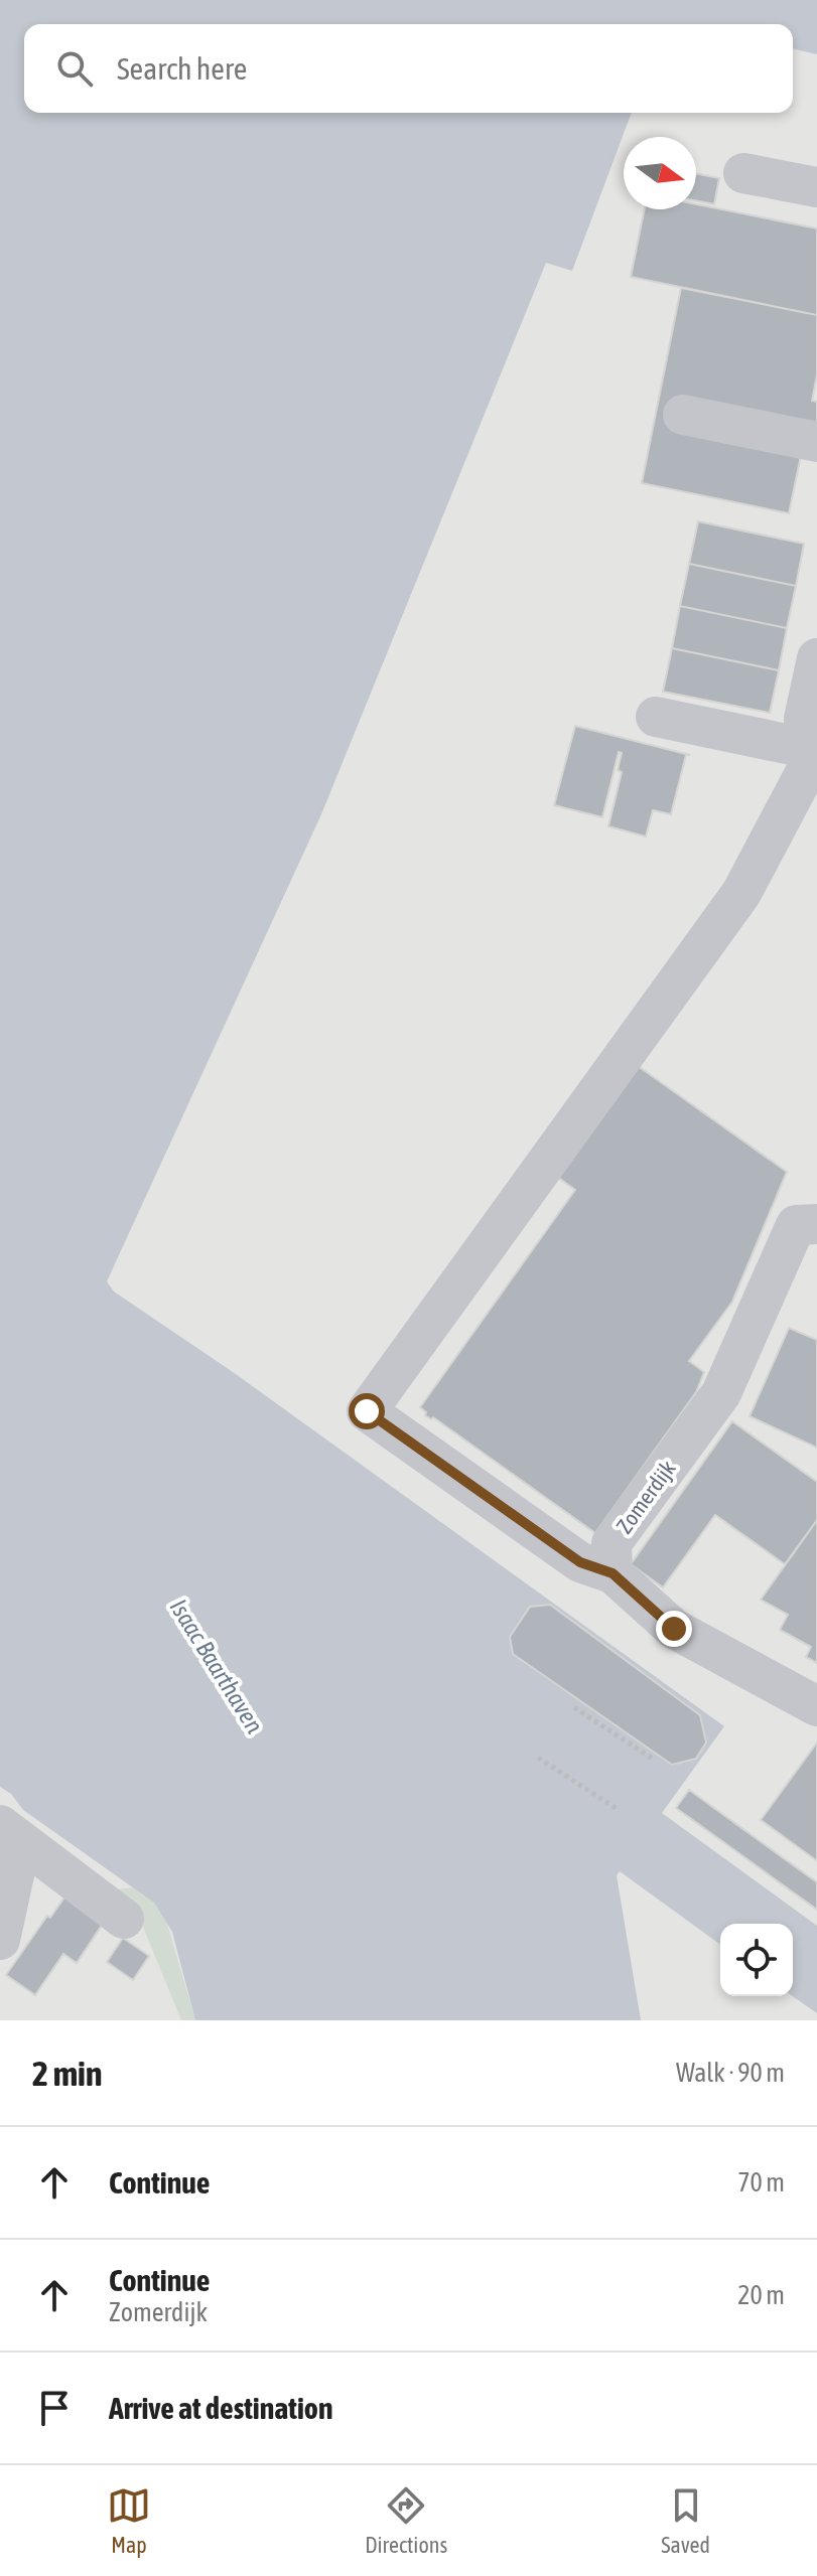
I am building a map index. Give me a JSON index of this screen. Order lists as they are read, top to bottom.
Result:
{
  "streets": {
    "street": ["Zomerdijk"]
  },
  "water": ["Isaac Baarthaven"],
  "north": "right",
  "page": {
    "search": "Search here",
    "heading": ["2 min", "Walk · 90 m"],
    "list": [
      ["Continue", "70 m"],
      ["Continue", "Zomerdijk", "20 m"],
      "Arrive at destination"
    ],
    "nav": ["Map", "Directions", "Saved"]
  }
}
